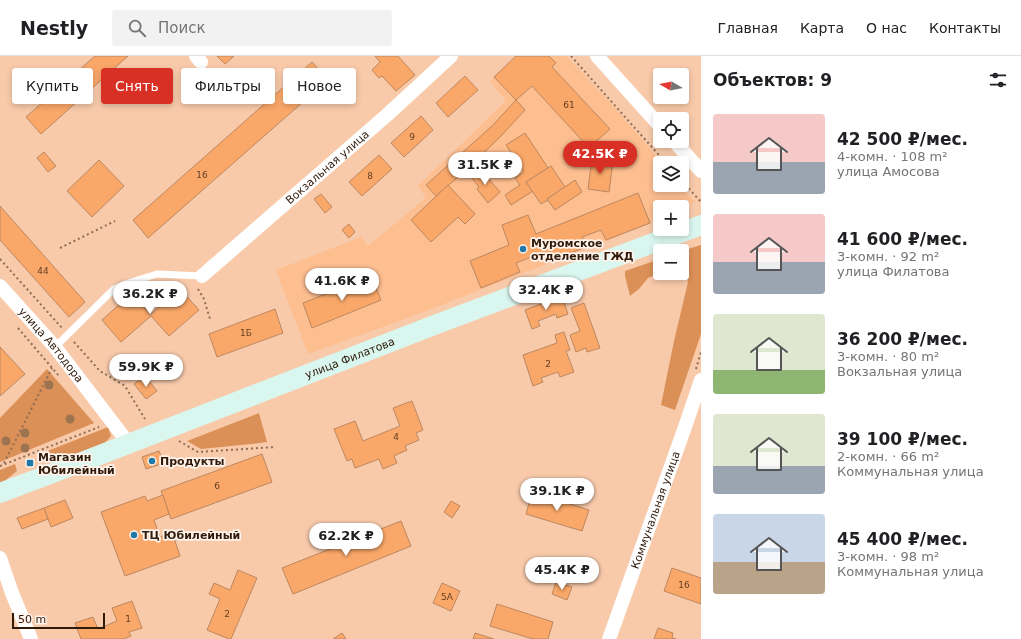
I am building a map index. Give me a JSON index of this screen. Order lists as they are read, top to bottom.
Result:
{
  "streets": {
    "street": [
      "Вокзальная улица",
      "улица Автодора",
      "улица Филатова",
      "Коммунальная улица"
    ]
  },
  "crossings": [
    ["улица Автодора", "улица Филатова"]
  ],
  "places": {
    "other": ["Муромское отделение ГЖД", "Продукты", "ТЦ Юбилейный"],
    "transit": ["Магазин Юбилейный"]
  },
  "house_numbers": [
    "61",
    "9",
    "16",
    "8",
    "44",
    "1Б",
    "2",
    "4",
    "6",
    "16",
    "5А",
    "2",
    "1"
  ],
  "scale_bar": "50 m",
  "north": "left",
  "page": {
    "header": "Nestly",
    "search": "Поиск",
    "nav": [
      "Главная",
      "Карта",
      "О нас",
      "Контакты"
    ],
    "heading": "Объектов: 9",
    "map_buttons": ["+", "−"],
    "chip": [
      "Купить",
      "Снять",
      "Фильтры",
      "Новое"
    ],
    "list": [
      {
        "name": "42 500 ₽/мес.",
        "note": "4-комн. · 108 m² · улица Амосова"
      },
      {
        "name": "41 600 ₽/мес.",
        "note": "3-комн. · 92 m² · улица Филатова"
      },
      {
        "name": "36 200 ₽/мес.",
        "note": "3-комн. · 80 m² · Вокзальная улица"
      },
      {
        "name": "39 100 ₽/мес.",
        "note": "2-комн. · 66 m² · Коммунальная улица"
      },
      {
        "name": "45 400 ₽/мес.",
        "note": "3-комн. · 98 m² · Коммунальная улица"
      }
    ],
    "price": [
      "42.5K ₽",
      "31.5K ₽",
      "41.6K ₽",
      "32.4K ₽",
      "36.2K ₽",
      "59.9K ₽",
      "39.1K ₽",
      "62.2K ₽",
      "45.4K ₽"
    ],
    "scale": "50 m"
  }
}
